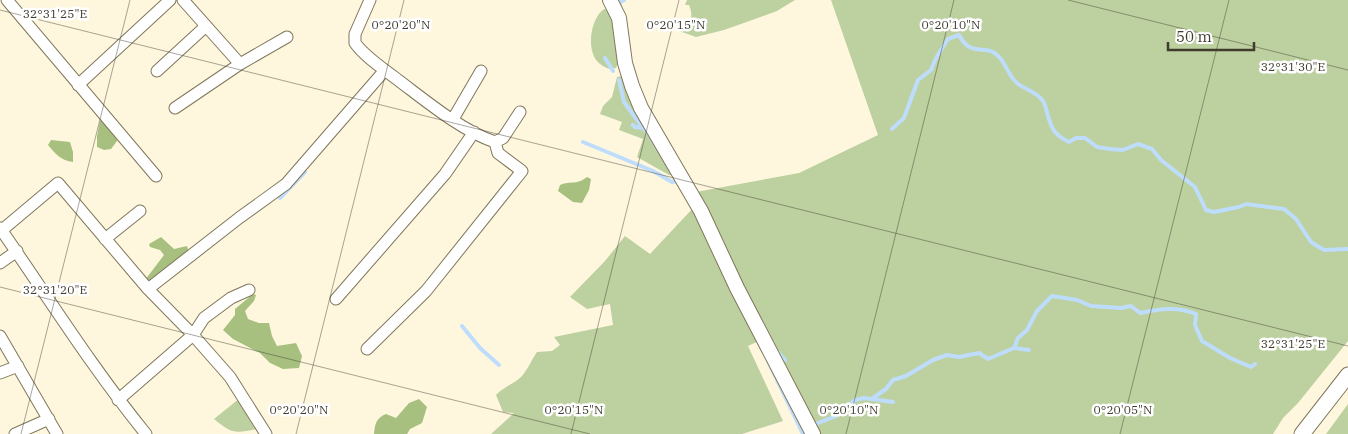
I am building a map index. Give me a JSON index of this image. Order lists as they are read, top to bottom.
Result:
{
  "scale_bar": "50 m",
  "coordinates": [
    "32°31'25\"E",
    "0°20'20\"N",
    "0°20'15\"N",
    "0°20'10\"N",
    "32°31'30\"E",
    "32°31'20\"E",
    "0°20'05\"N"
  ]
}
